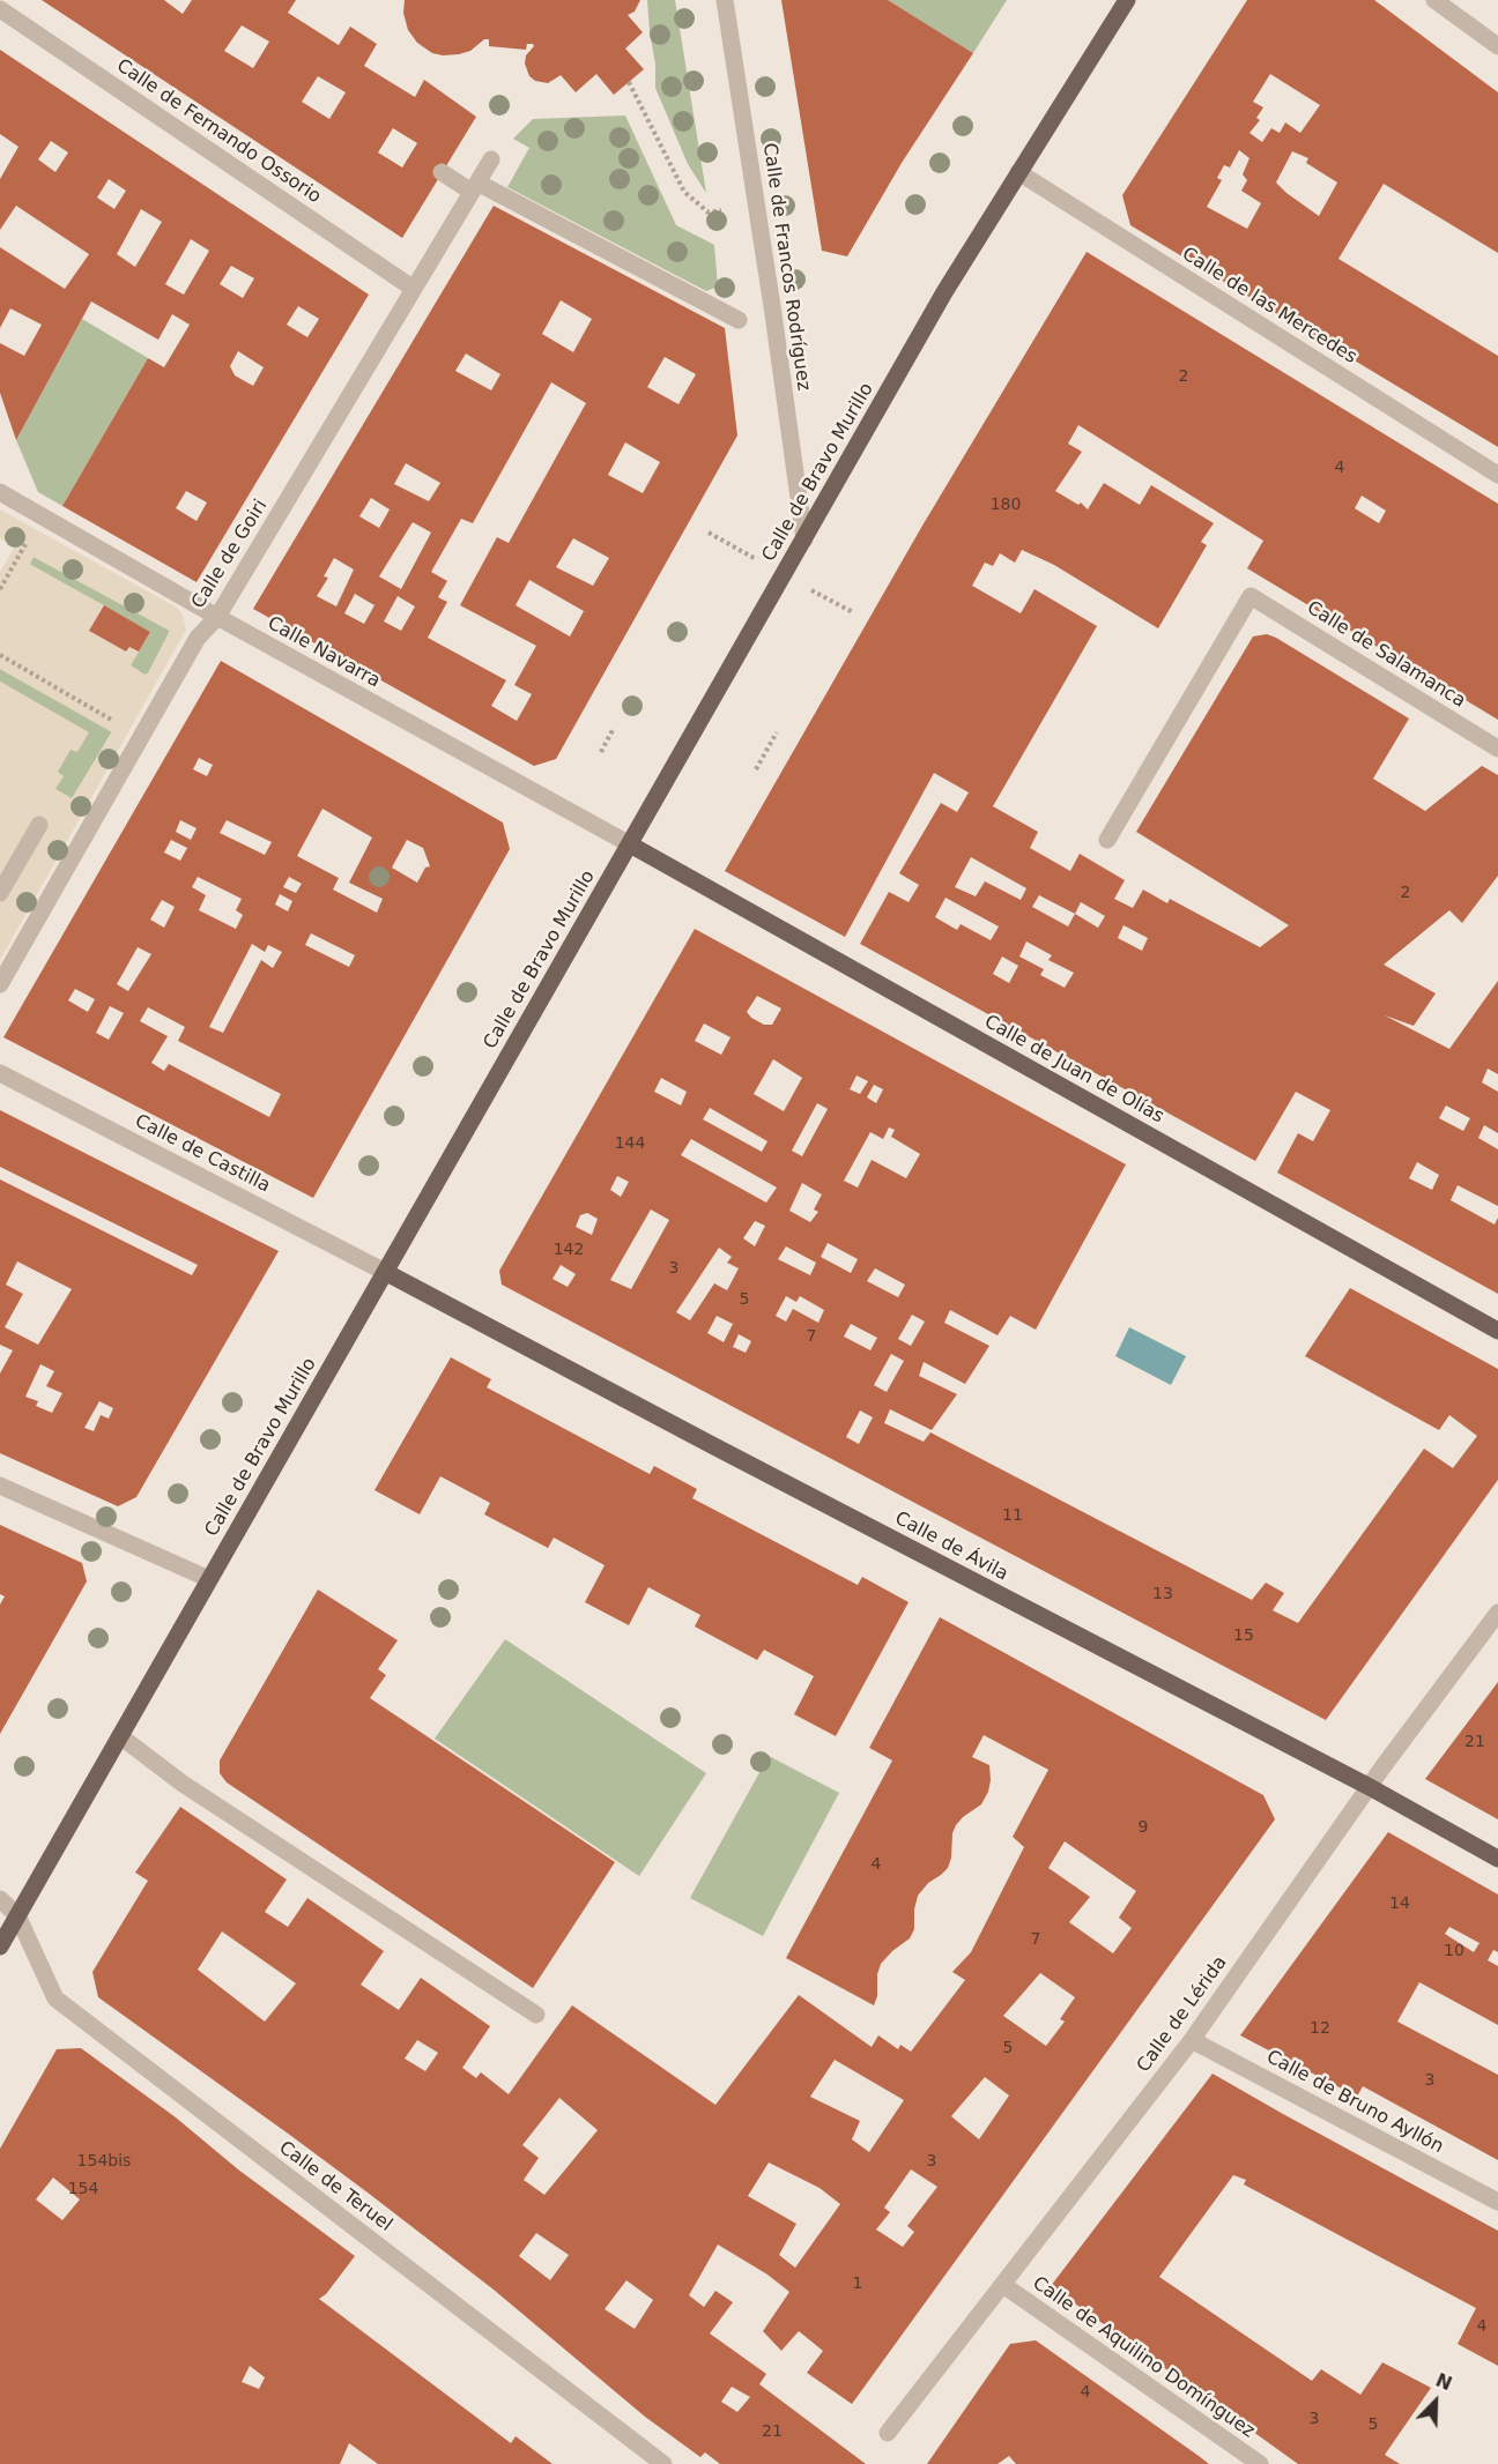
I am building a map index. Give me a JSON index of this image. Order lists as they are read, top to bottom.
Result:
{
  "streets": {
    "main road": ["Calle de Bravo Murillo", "Calle de Juan de Olías", "Calle de Ávila"],
    "street": [
      "Calle de Fernando Ossorio",
      "Calle de Francos Rodríguez",
      "Calle de las Mercedes",
      "Calle de Goiri",
      "Calle Navarra",
      "Calle de Salamanca",
      "Calle de Castilla",
      "Calle de Lérida",
      "Calle de Bruno Ayllón",
      "Calle de Teruel",
      "Calle de Aquilino Domínguez"
    ]
  },
  "crossings": [
    ["Calle de Fernando Ossorio", "Calle de Goiri"],
    ["Calle de Francos Rodríguez", "Calle de Bravo Murillo"],
    ["Calle de las Mercedes", "Calle de Bravo Murillo"],
    ["Calle de Bravo Murillo", "Calle Navarra"],
    ["Calle de Bravo Murillo", "Calle de Juan de Olías"],
    ["Calle de Bravo Murillo", "Calle de Castilla"],
    ["Calle de Bravo Murillo", "Calle de Ávila"],
    ["Calle de Bravo Murillo", "Calle de Teruel"],
    ["Calle de Goiri", "Calle Navarra"],
    ["Calle Navarra", "Calle de Juan de Olías"],
    ["Calle de Castilla", "Calle de Ávila"],
    ["Calle de Ávila", "Calle de Lérida"],
    ["Calle de Lérida", "Calle de Bruno Ayllón"],
    ["Calle de Lérida", "Calle de Aquilino Domínguez"]
  ],
  "house_numbers": [
    "2",
    "4",
    "180",
    "2",
    "144",
    "142",
    "3",
    "5",
    "7",
    "11",
    "13",
    "15",
    "21",
    "9",
    "4",
    "14",
    "7",
    "10",
    "12",
    "5",
    "3",
    "154bis",
    "3",
    "154",
    "1",
    "4",
    "4",
    "3",
    "5",
    "21"
  ],
  "north": "top right"
}
